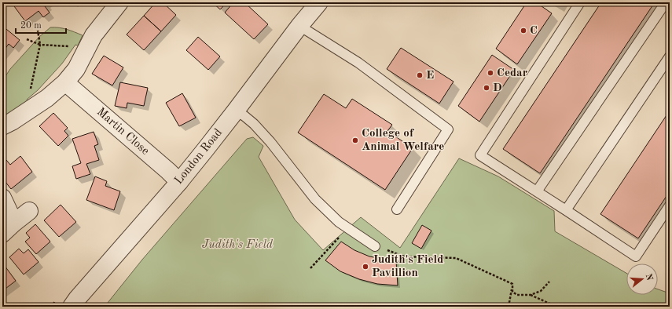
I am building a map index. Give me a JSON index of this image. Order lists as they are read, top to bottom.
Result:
{
  "streets": {
    "street": ["Martin Close", "London Road"]
  },
  "crossings": [
    ["Martin Close", "London Road"]
  ],
  "parks": ["Judith's Field"],
  "places": [
    "C",
    "Cedar",
    "E",
    "D",
    "College of Animal Welfare",
    "Judith's Field Pavillion"
  ],
  "scale_bar": "20 m",
  "north": "right"
}
